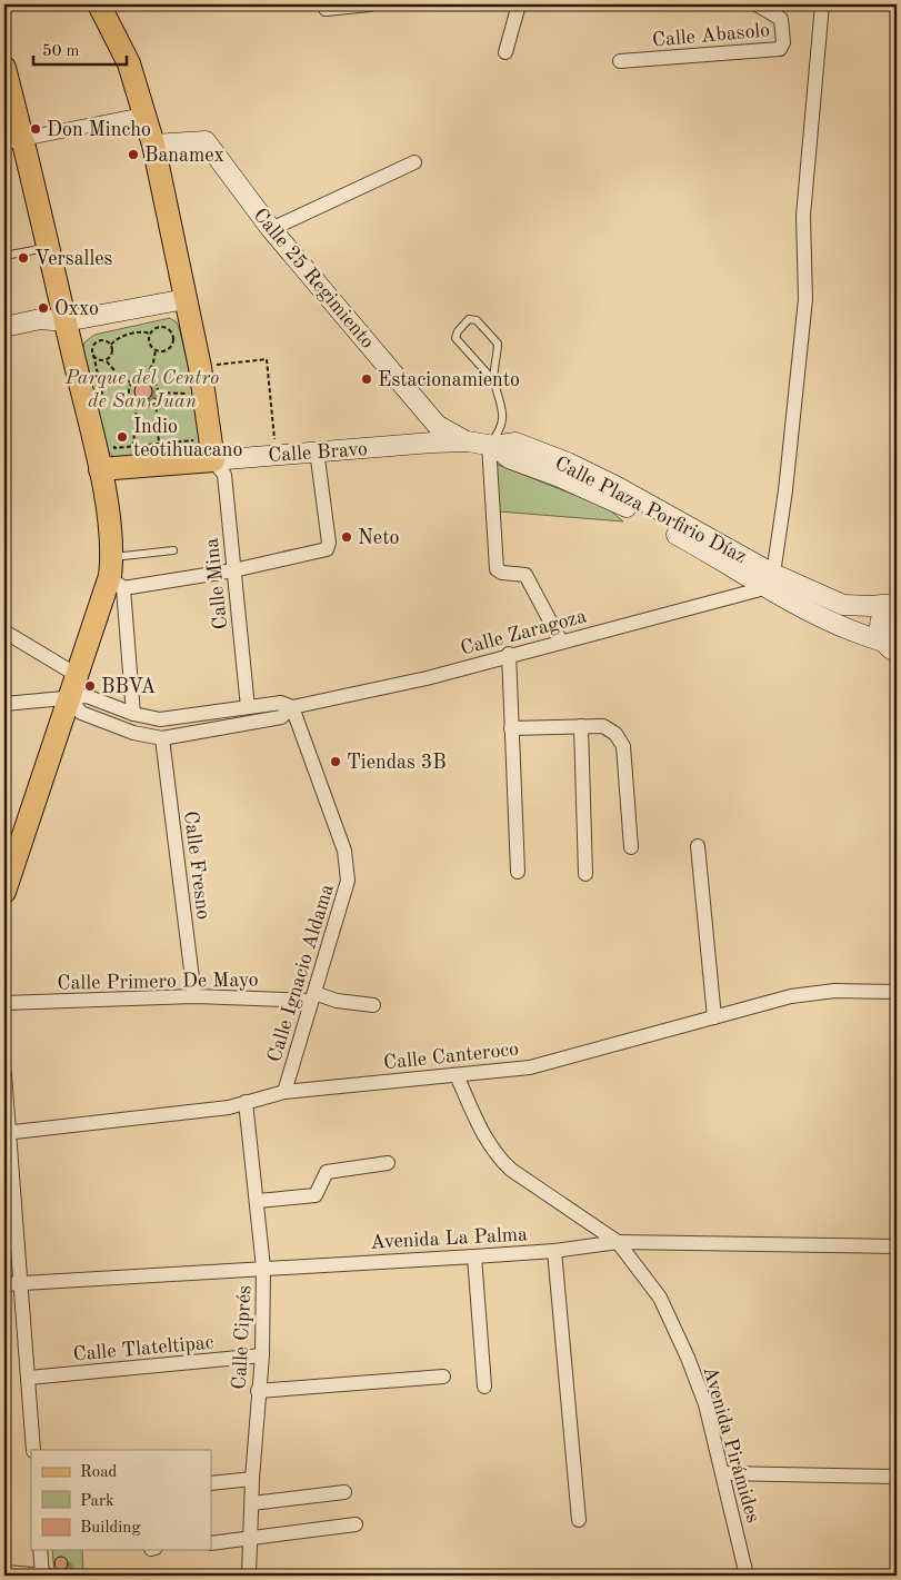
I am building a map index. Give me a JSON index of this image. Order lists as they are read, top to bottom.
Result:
{
  "streets": {
    "main road": ["Calle 25 Regimiento", "Calle Bravo", "Calle Plaza Porfirio Díaz"],
    "street": [
      "Calle Abasolo",
      "Calle Mina",
      "Calle Zaragoza",
      "Calle Fresno",
      "Calle Ignacio Aldama",
      "Calle Primero De Mayo",
      "Calle Canteroco",
      "Avenida La Palma",
      "Calle Ciprés",
      "Calle Tlateltipac",
      "Avenida Pirámides"
    ]
  },
  "crossings": [
    ["Calle 25 Regimiento", "Calle Bravo"],
    ["Calle 25 Regimiento", "Calle Plaza Porfirio Díaz"],
    ["Calle Bravo", "Calle Plaza Porfirio Díaz"],
    ["Calle Bravo", "Calle Mina"],
    ["Calle Plaza Porfirio Díaz", "Calle Zaragoza"],
    ["Calle Mina", "Calle Zaragoza"],
    ["Calle Zaragoza", "Calle Fresno"],
    ["Calle Zaragoza", "Calle Ignacio Aldama"],
    ["Calle Fresno", "Calle Primero De Mayo"],
    ["Calle Ignacio Aldama", "Calle Primero De Mayo"],
    ["Calle Ignacio Aldama", "Calle Canteroco"],
    ["Calle Canteroco", "Calle Ciprés"],
    ["Calle Canteroco", "Avenida Pirámides"],
    ["Avenida La Palma", "Calle Ciprés"],
    ["Avenida La Palma", "Avenida Pirámides"],
    ["Calle Ciprés", "Calle Tlateltipac"]
  ],
  "parks": ["Parque del Centro de San Juan"],
  "places": [
    "Don Mincho",
    "Banamex",
    "Versalles",
    "Oxxo",
    "Estacionamiento",
    "Indio teotihuacano",
    "Neto",
    "BBVA",
    "Tiendas 3B"
  ],
  "legend": ["Road", "Park", "Building"],
  "scale_bar": "50 m"
}
